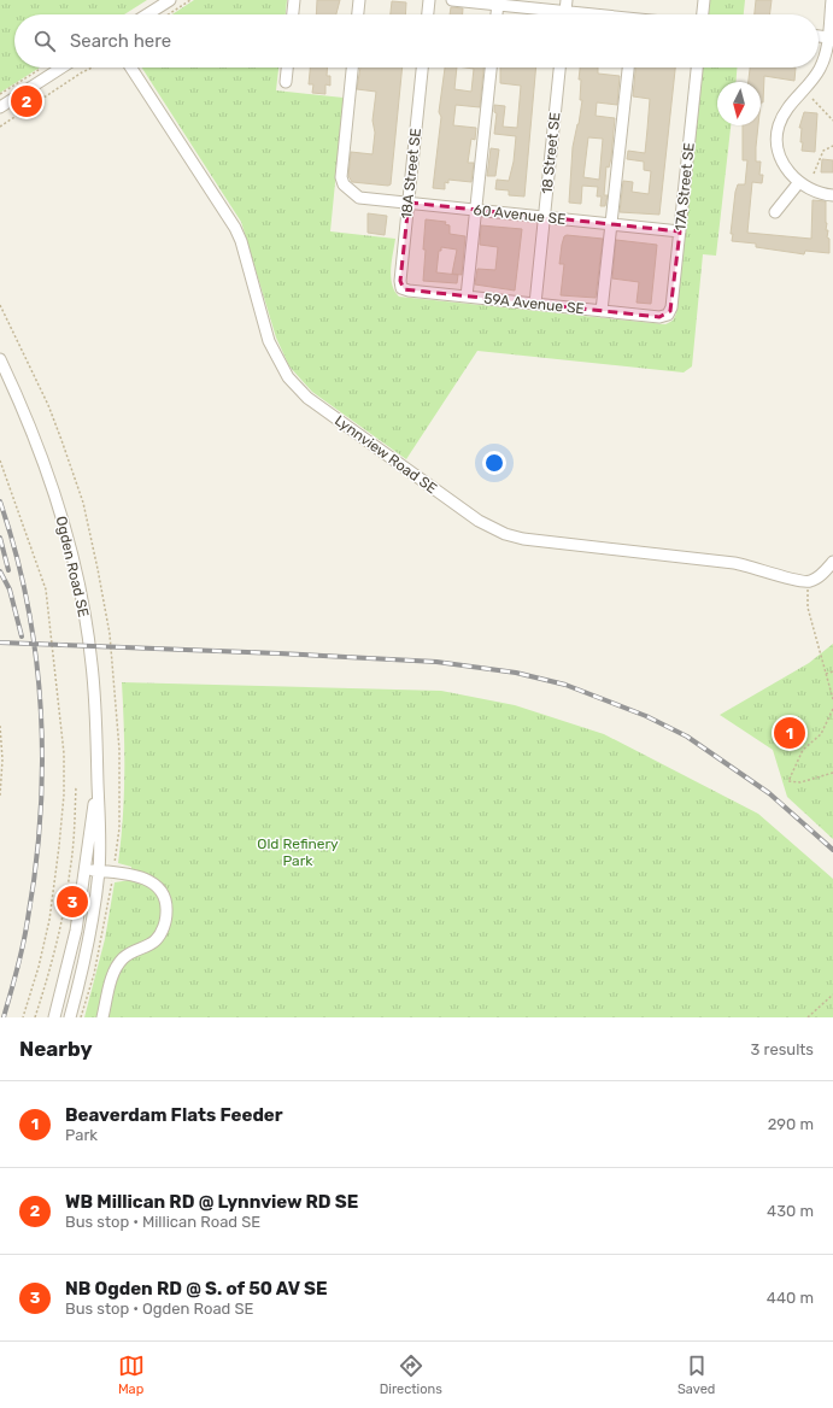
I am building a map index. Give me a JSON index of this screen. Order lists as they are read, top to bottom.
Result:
{
  "streets": {
    "street": [
      "18 Street SE",
      "18A Street SE",
      "17A Street SE",
      "60 Avenue SE",
      "59A Avenue SE",
      "Lynnview Road SE",
      "Ogden Road SE"
    ]
  },
  "crossings": [
    ["18 Street SE", "60 Avenue SE"],
    ["18 Street SE", "59A Avenue SE"],
    ["18A Street SE", "60 Avenue SE"],
    ["18A Street SE", "59A Avenue SE"],
    ["17A Street SE", "60 Avenue SE"],
    ["17A Street SE", "59A Avenue SE"]
  ],
  "parks": ["Old Refinery Park"],
  "north": "bottom",
  "page": {
    "search": "Search here",
    "pins": ["2", "1", "3"],
    "heading": ["Nearby", "3 results"],
    "list": [
      {
        "mark": "1",
        "name": "Beaverdam Flats Feeder",
        "note": "Park",
        "value": "290 m"
      },
      {
        "mark": "2",
        "name": "WB Millican RD @ Lynnview RD SE",
        "note": "Bus stop · Millican Road SE",
        "value": "430 m"
      },
      {
        "mark": "3",
        "name": "NB Ogden RD @ S. of 50 AV SE",
        "note": "Bus stop · Ogden Road SE",
        "value": "440 m"
      }
    ],
    "nav": ["Map", "Directions", "Saved"]
  }
}
